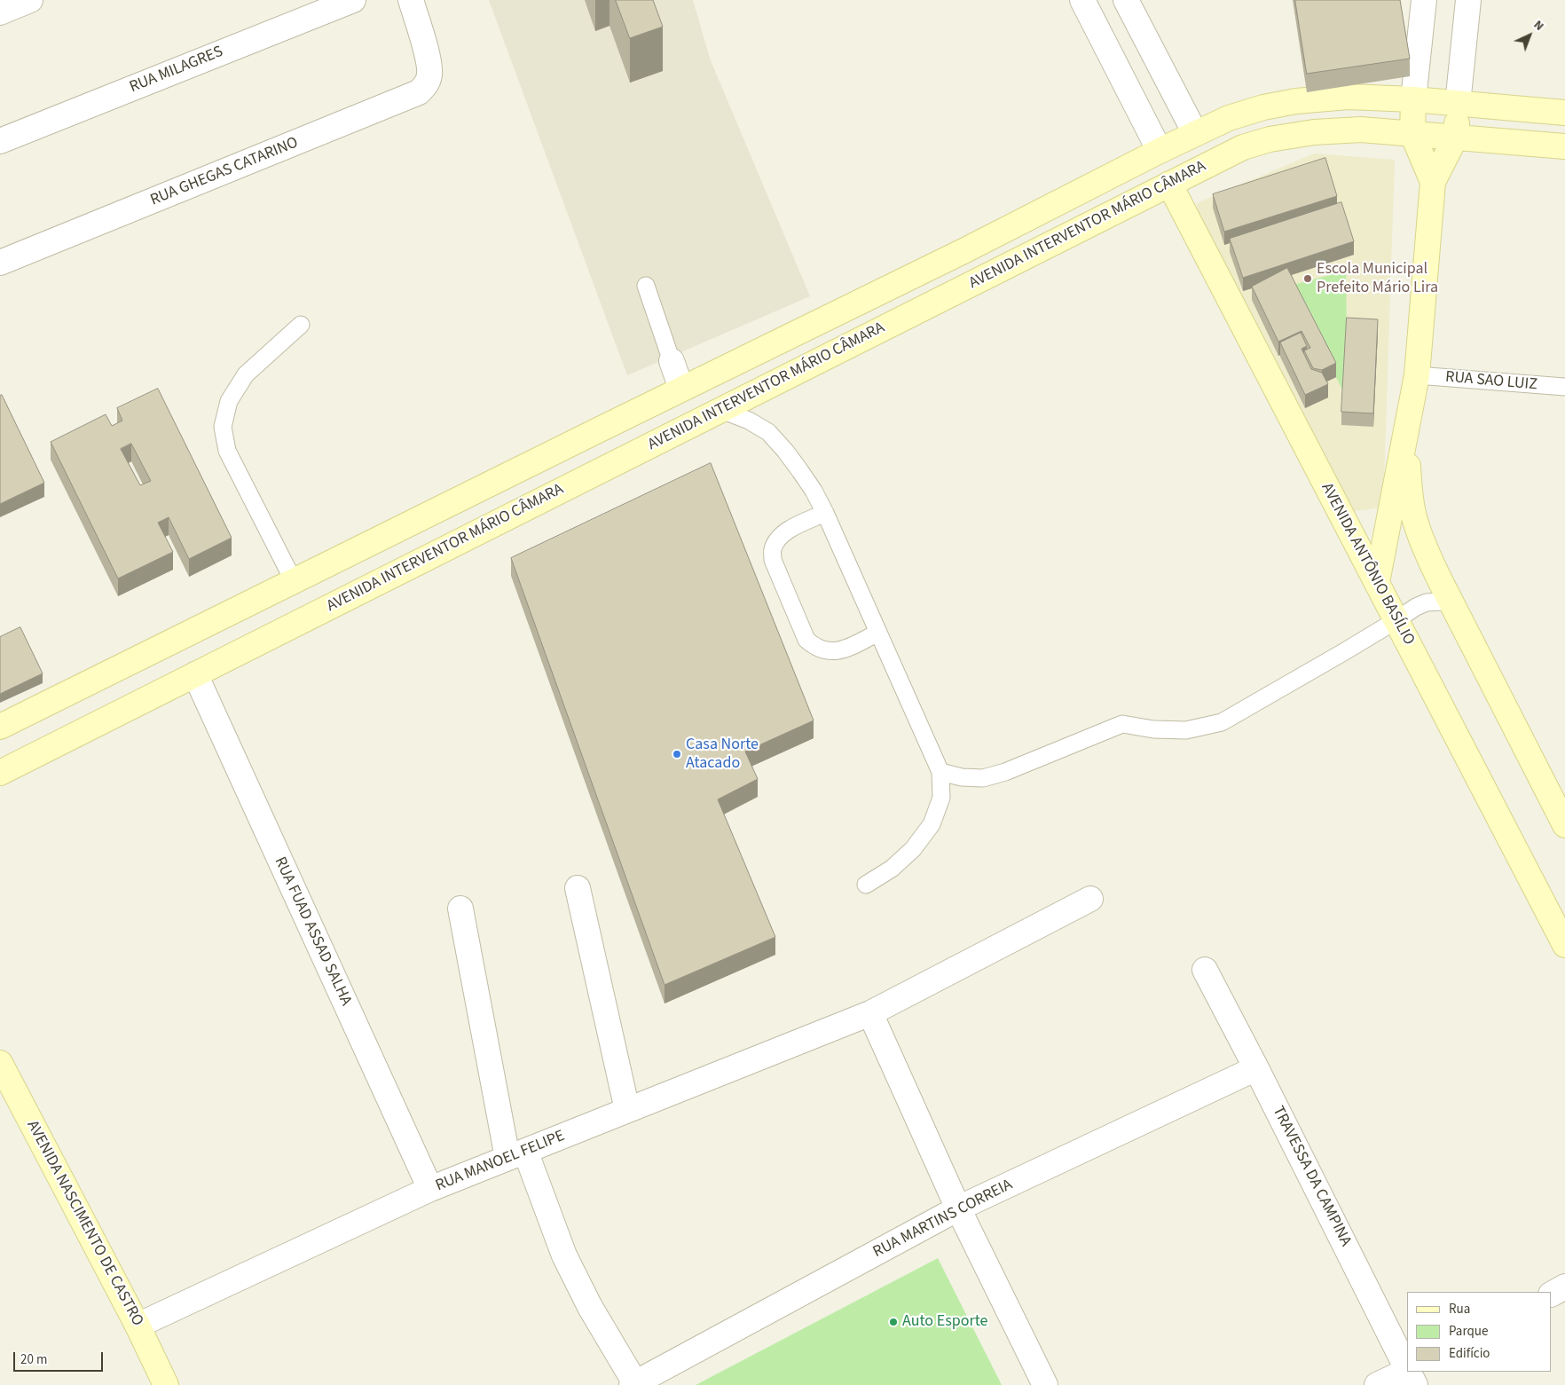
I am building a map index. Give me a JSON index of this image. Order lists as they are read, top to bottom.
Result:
{
  "streets": {
    "main road": ["AVENIDA INTERVENTOR MÁRIO CÂMARA", "AVENIDA ANTÔNIO BASÍLIO", "AVENIDA NASCIMENTO DE CASTRO"],
    "street": [
      "RUA MILAGRES",
      "RUA GHEGAS CATARINO",
      "RUA FUAD ASSAD SALHA",
      "RUA MANOEL FELIPE",
      "TRAVESSA DA CAMPINA",
      "RUA MARTINS CORREIA"
    ],
    "lane": ["RUA SAO LUIZ"]
  },
  "crossings": [
    ["AVENIDA INTERVENTOR MÁRIO CÂMARA", "AVENIDA ANTÔNIO BASÍLIO"],
    ["AVENIDA INTERVENTOR MÁRIO CÂMARA", "RUA FUAD ASSAD SALHA"],
    ["RUA FUAD ASSAD SALHA", "RUA MANOEL FELIPE"],
    ["RUA MANOEL FELIPE", "RUA MARTINS CORREIA"],
    ["RUA MANOEL FELIPE", "AVENIDA NASCIMENTO DE CASTRO"],
    ["TRAVESSA DA CAMPINA", "RUA MARTINS CORREIA"]
  ],
  "places": ["Escola Municipal Prefeito Mário Lira", "Casa Norte Atacado", "Auto Esporte"],
  "legend": ["Rua", "Parque", "Edifício"],
  "scale_bar": "20 m",
  "north": "top right"
}
